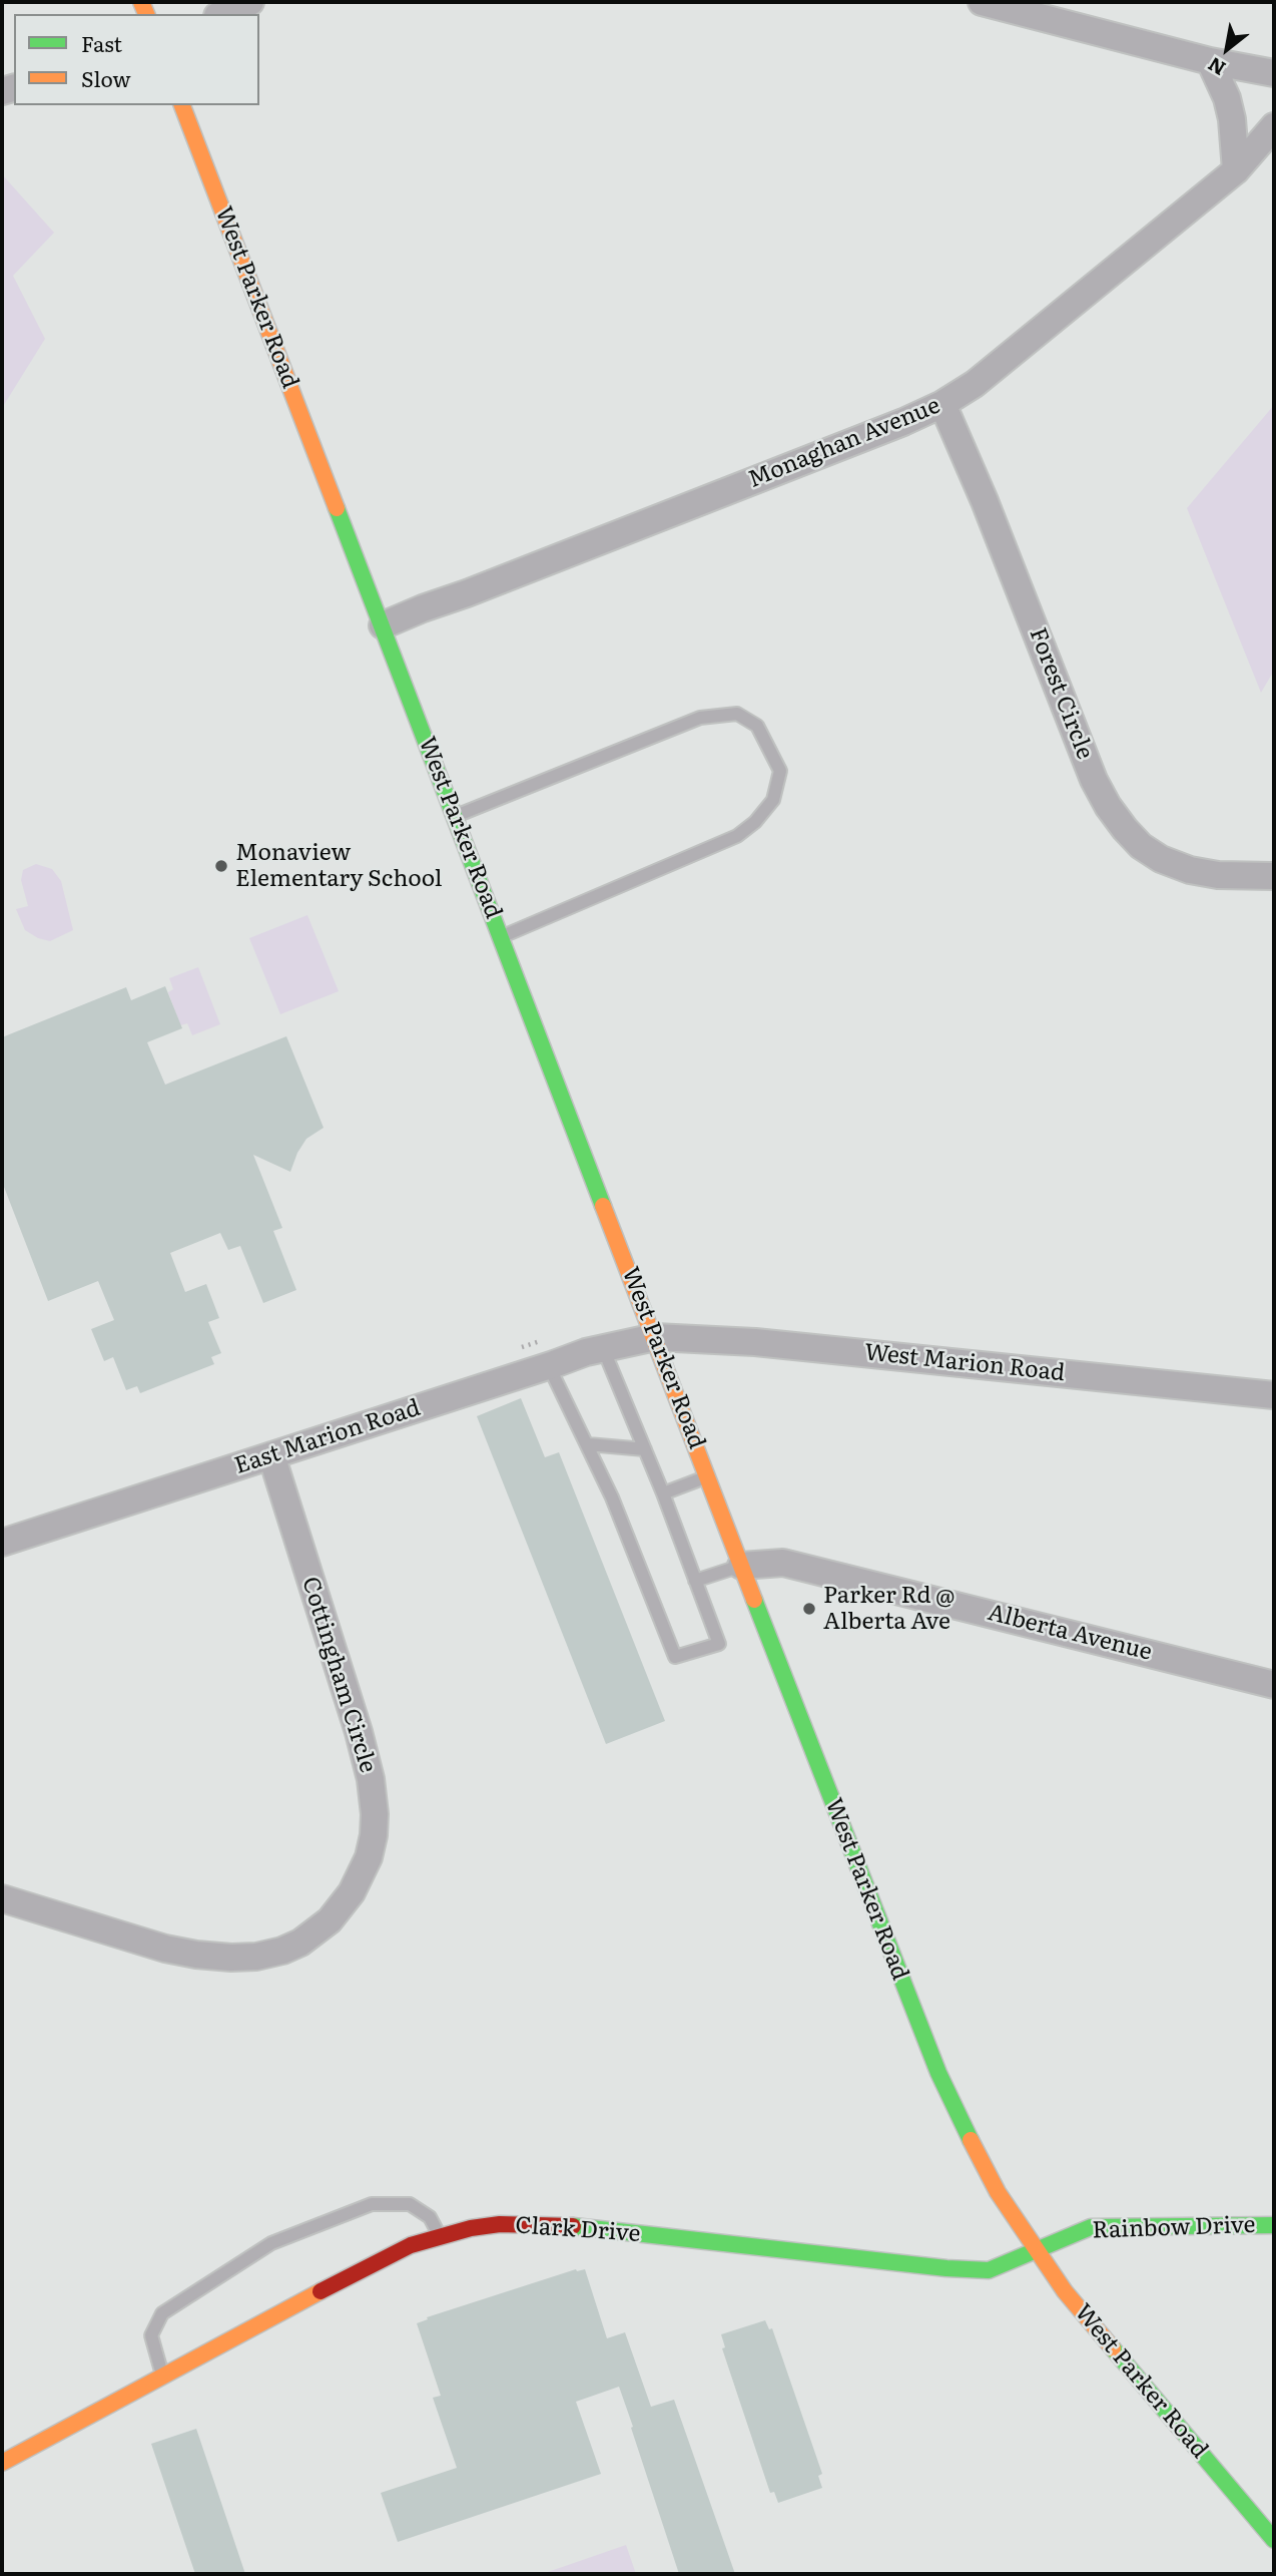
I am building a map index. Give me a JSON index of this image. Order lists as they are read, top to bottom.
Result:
{
  "streets": {
    "street": [
      "West Parker Road",
      "Monaghan Avenue",
      "Forest Circle",
      "West Marion Road",
      "East Marion Road",
      "Alberta Avenue",
      "Cottingham Circle",
      "Rainbow Drive",
      "Clark Drive"
    ]
  },
  "crossings": [
    ["West Parker Road", "Monaghan Avenue"],
    ["West Parker Road", "West Marion Road"],
    ["West Parker Road", "East Marion Road"],
    ["West Parker Road", "Alberta Avenue"],
    ["West Parker Road", "Rainbow Drive"],
    ["West Parker Road", "Clark Drive"],
    ["Monaghan Avenue", "Forest Circle"],
    ["West Marion Road", "East Marion Road"],
    ["East Marion Road", "Cottingham Circle"],
    ["Rainbow Drive", "Clark Drive"]
  ],
  "places": ["Monaview Elementary School", "Parker Rd @ Alberta Ave"],
  "legend": ["Fast", "Slow"],
  "north": "bottom left"
}
